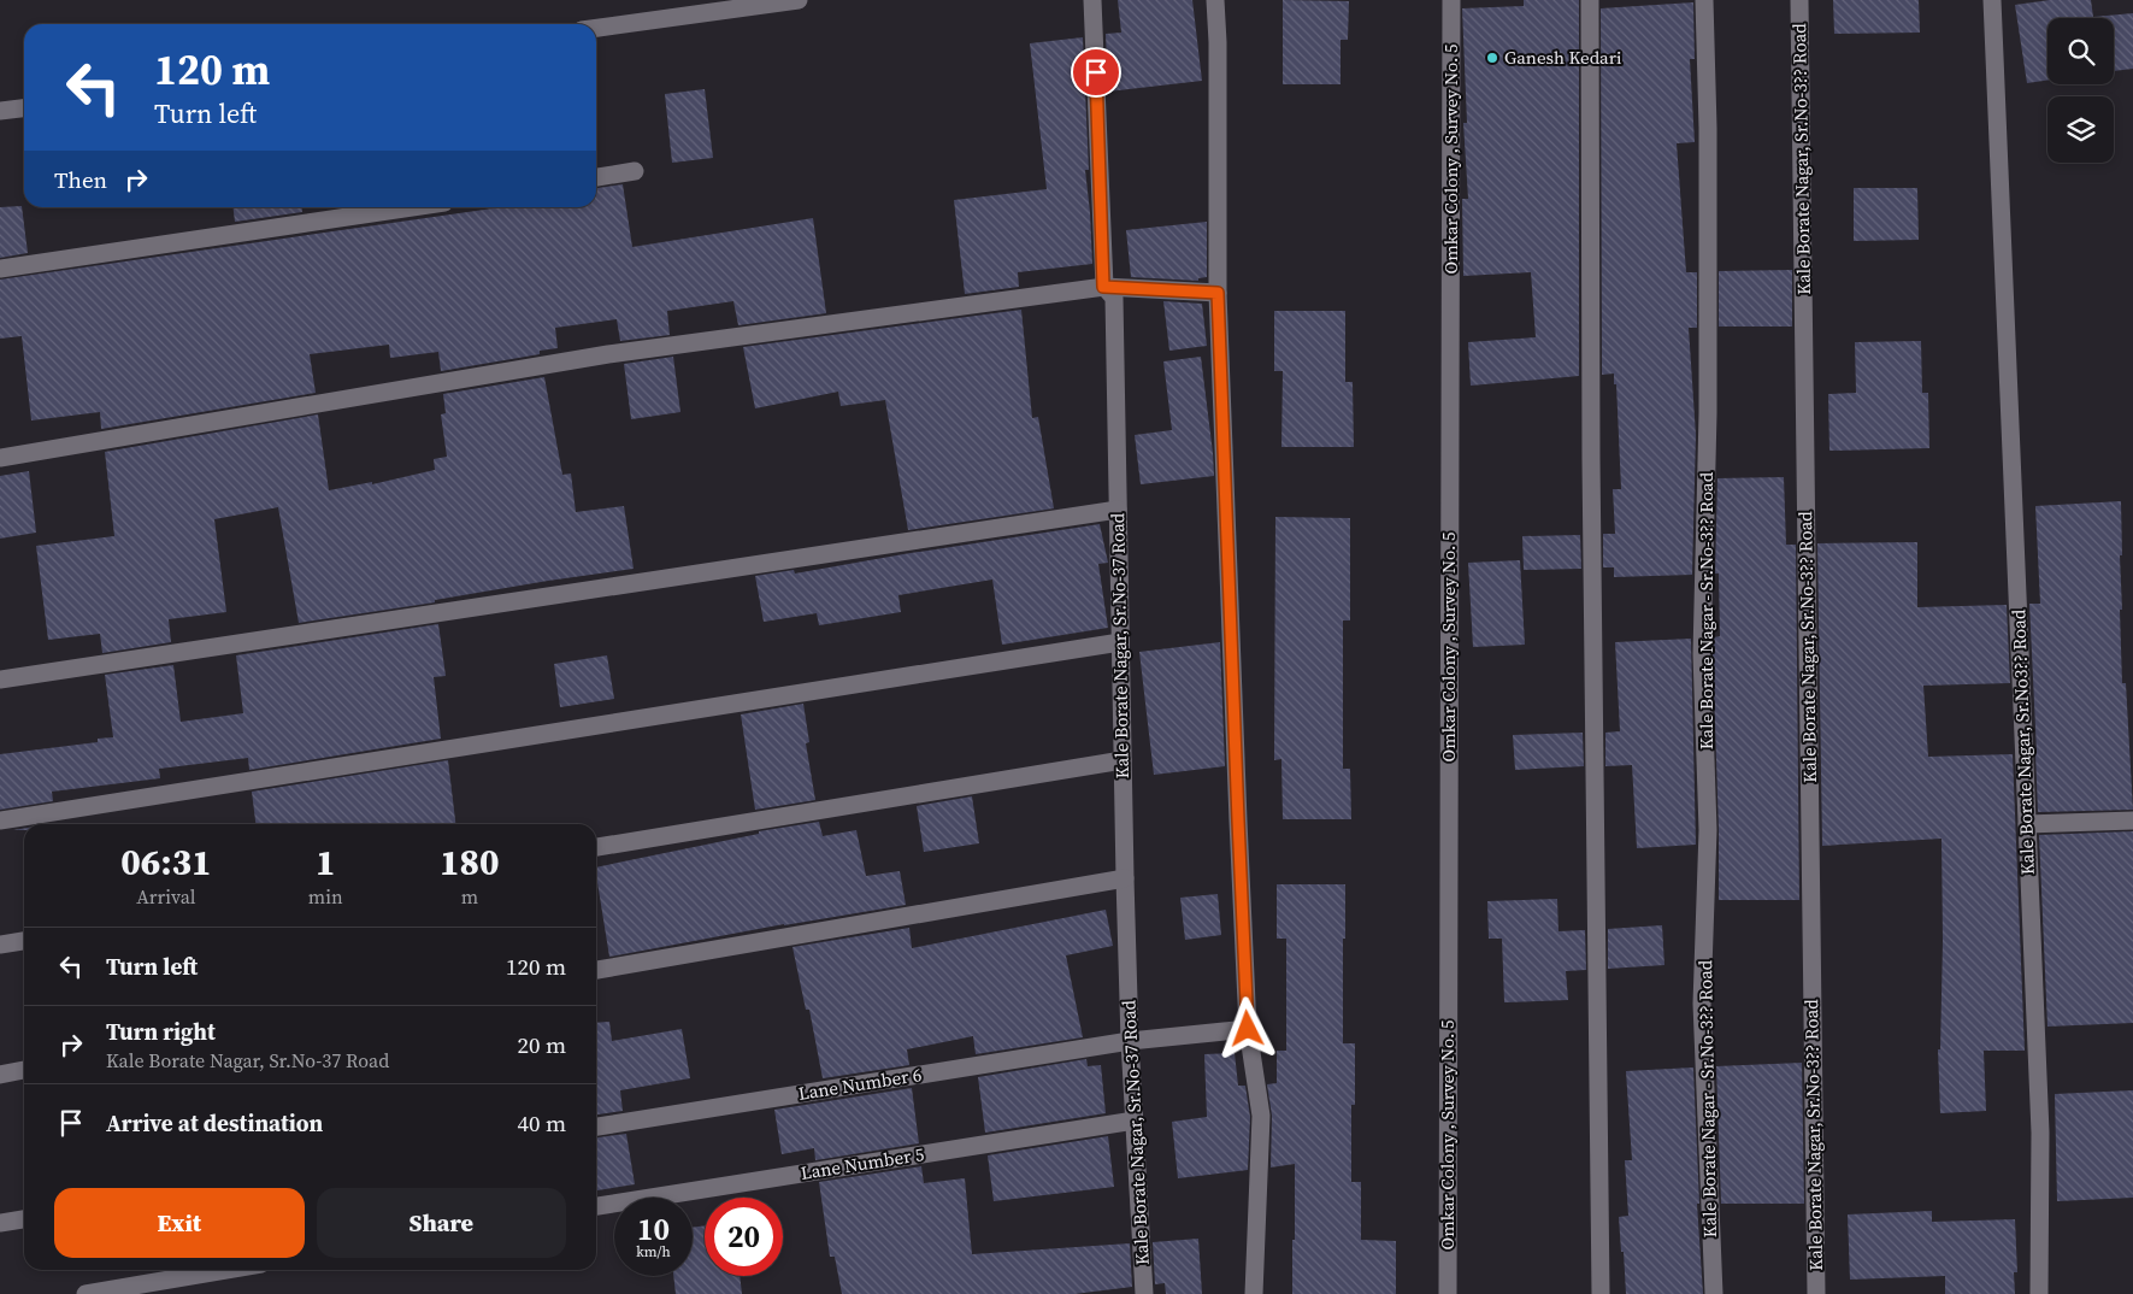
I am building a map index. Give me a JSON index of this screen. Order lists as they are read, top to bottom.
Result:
{
  "streets": {
    "street": [
      "Omkar Colony , Survey No. 5",
      "Kale Borate Nagar, Sr.No-3?? Road",
      "Kale Borate Nagar - Sr.No-3?? Road",
      "Kale Borate Nagar, Sr.No-37 Road",
      "Kale Borate Nagar, Sr.No3?? Road",
      "Lane Number 6",
      "Lane Number 5"
    ]
  },
  "crossings": [
    ["Kale Borate Nagar, Sr.No-37 Road", "Lane Number 6"],
    ["Kale Borate Nagar, Sr.No-37 Road", "Lane Number 5"]
  ],
  "places": ["Ganesh Kedari"],
  "page": {
    "turn": ["120 m", "Turn left"],
    "then": "Then",
    "eta": [
      "06:31",
      "Arrival",
      "1",
      "min",
      "180",
      "m"
    ],
    "list": [
      {
        "name": "Turn left",
        "value": "120 m"
      },
      {
        "name": "Turn right",
        "note": "Kale Borate Nagar, Sr.No-37 Road",
        "value": "20 m"
      },
      {
        "name": "Arrive at destination",
        "value": "40 m"
      }
    ],
    "buttons": ["Exit", "Share"],
    "speed": "10 km/h",
    "limit": "20"
  }
}
